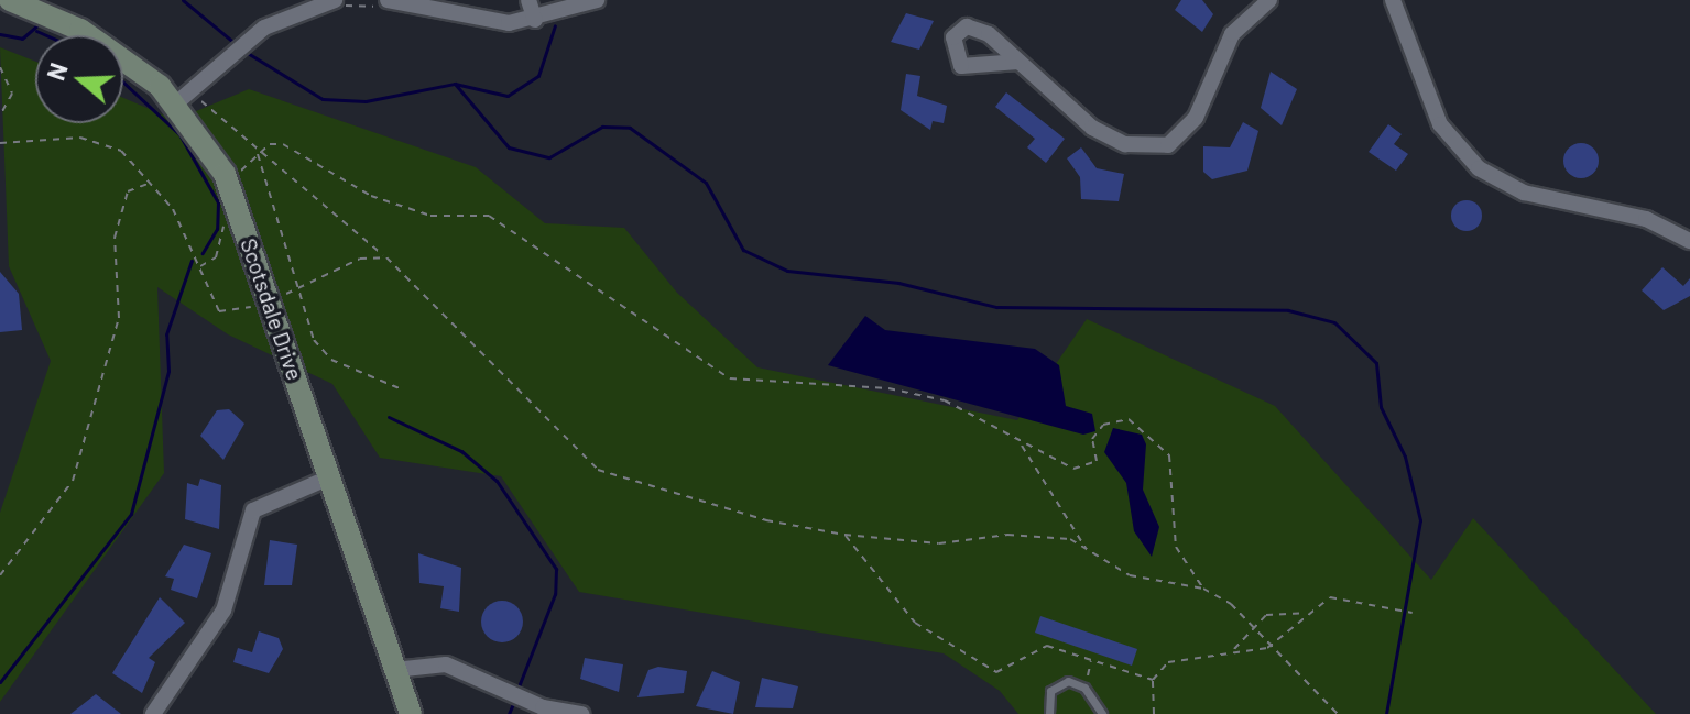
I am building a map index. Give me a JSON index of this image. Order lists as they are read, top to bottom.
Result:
{
  "streets": {
    "street": ["Scotsdale Drive"]
  },
  "north": "left"
}
